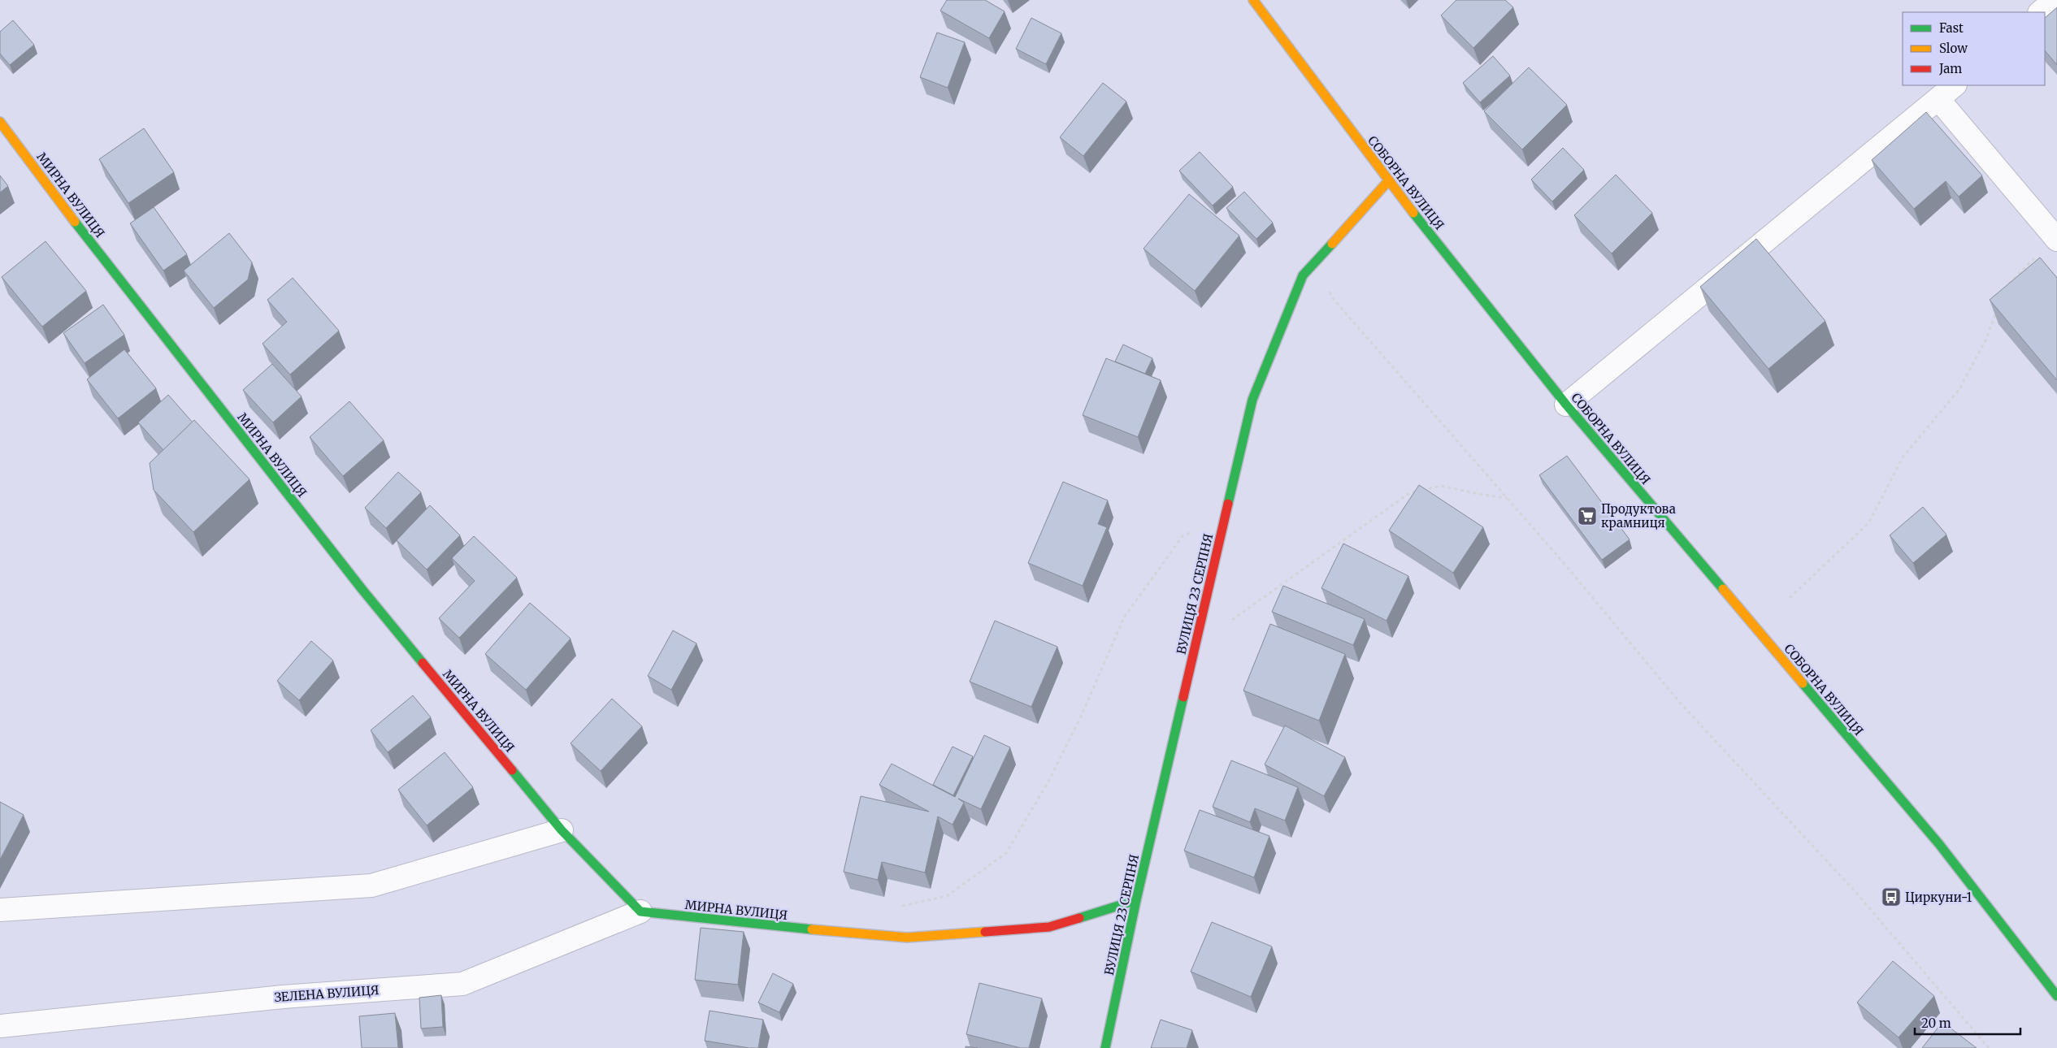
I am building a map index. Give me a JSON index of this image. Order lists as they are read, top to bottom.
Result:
{
  "streets": {
    "street": [
      "СОБОРНА ВУЛИЦЯ",
      "МИРНА ВУЛИЦЯ",
      "ВУЛИЦЯ 23 СЕРПНЯ",
      "ЗЕЛЕНА ВУЛИЦЯ"
    ]
  },
  "crossings": [
    ["СОБОРНА ВУЛИЦЯ", "ВУЛИЦЯ 23 СЕРПНЯ"],
    ["МИРНА ВУЛИЦЯ", "ВУЛИЦЯ 23 СЕРПНЯ"],
    ["МИРНА ВУЛИЦЯ", "ЗЕЛЕНА ВУЛИЦЯ"]
  ],
  "places": {
    "supermarket": ["Продуктова крамниця"],
    "bus stop": ["Циркуни-1"]
  },
  "legend": ["Fast", "Slow", "Jam"],
  "scale_bar": "20 m"
}
